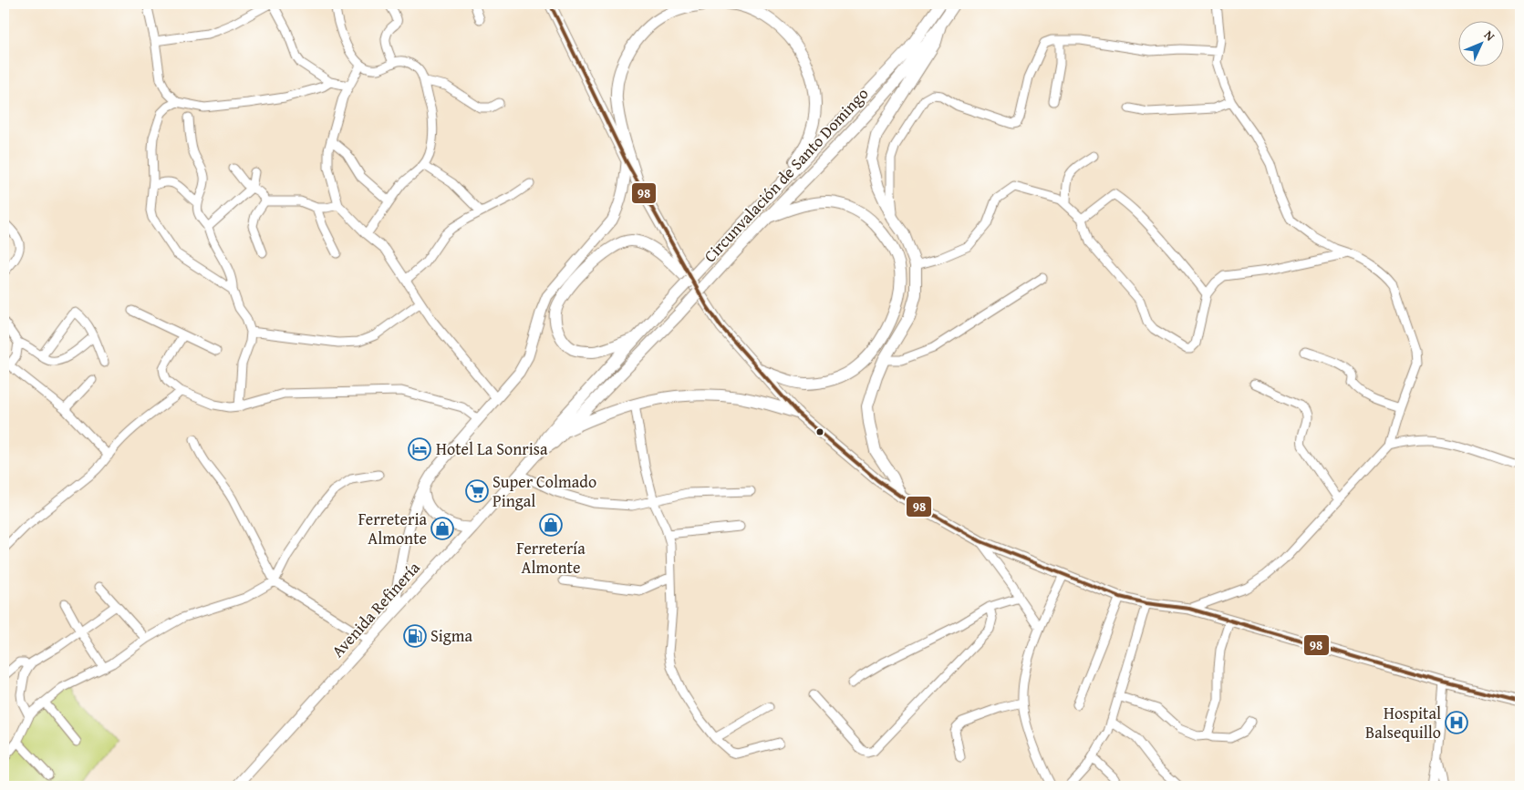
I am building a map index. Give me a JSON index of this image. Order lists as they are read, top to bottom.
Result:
{
  "streets": {
    "highway": ["Circunvalación de Santo Domingo"],
    "main road": ["Avenida Refinería"]
  },
  "crossings": [
    ["Circunvalación de Santo Domingo", "Avenida Refinería"]
  ],
  "places": {
    "hotel": ["Hotel La Sonrisa"],
    "supermarket": ["Super Colmado Pingal"],
    "shop": ["Ferretería Almonte", "Ferreteria Almonte"],
    "fuel station": ["Sigma"],
    "hospital": ["Hospital Balsequillo"]
  },
  "lines": ["transit line 98"],
  "north": "top right"
}
